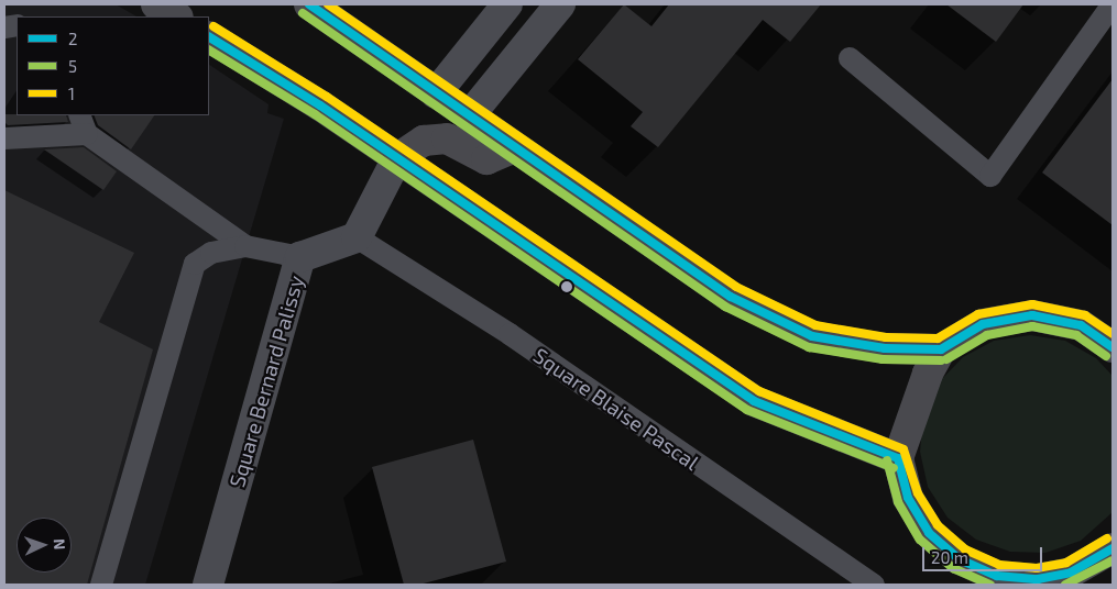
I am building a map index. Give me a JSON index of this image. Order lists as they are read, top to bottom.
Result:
{
  "streets": {
    "street": ["Square Bernard Palissy"],
    "lane": ["Square Blaise Pascal"]
  },
  "crossings": [
    ["Square Bernard Palissy", "Square Blaise Pascal"]
  ],
  "lines": ["transit line 2", "transit line 1", "transit line 5"],
  "legend": ["2", "5", "1"],
  "scale_bar": "20 m",
  "north": "right"
}
